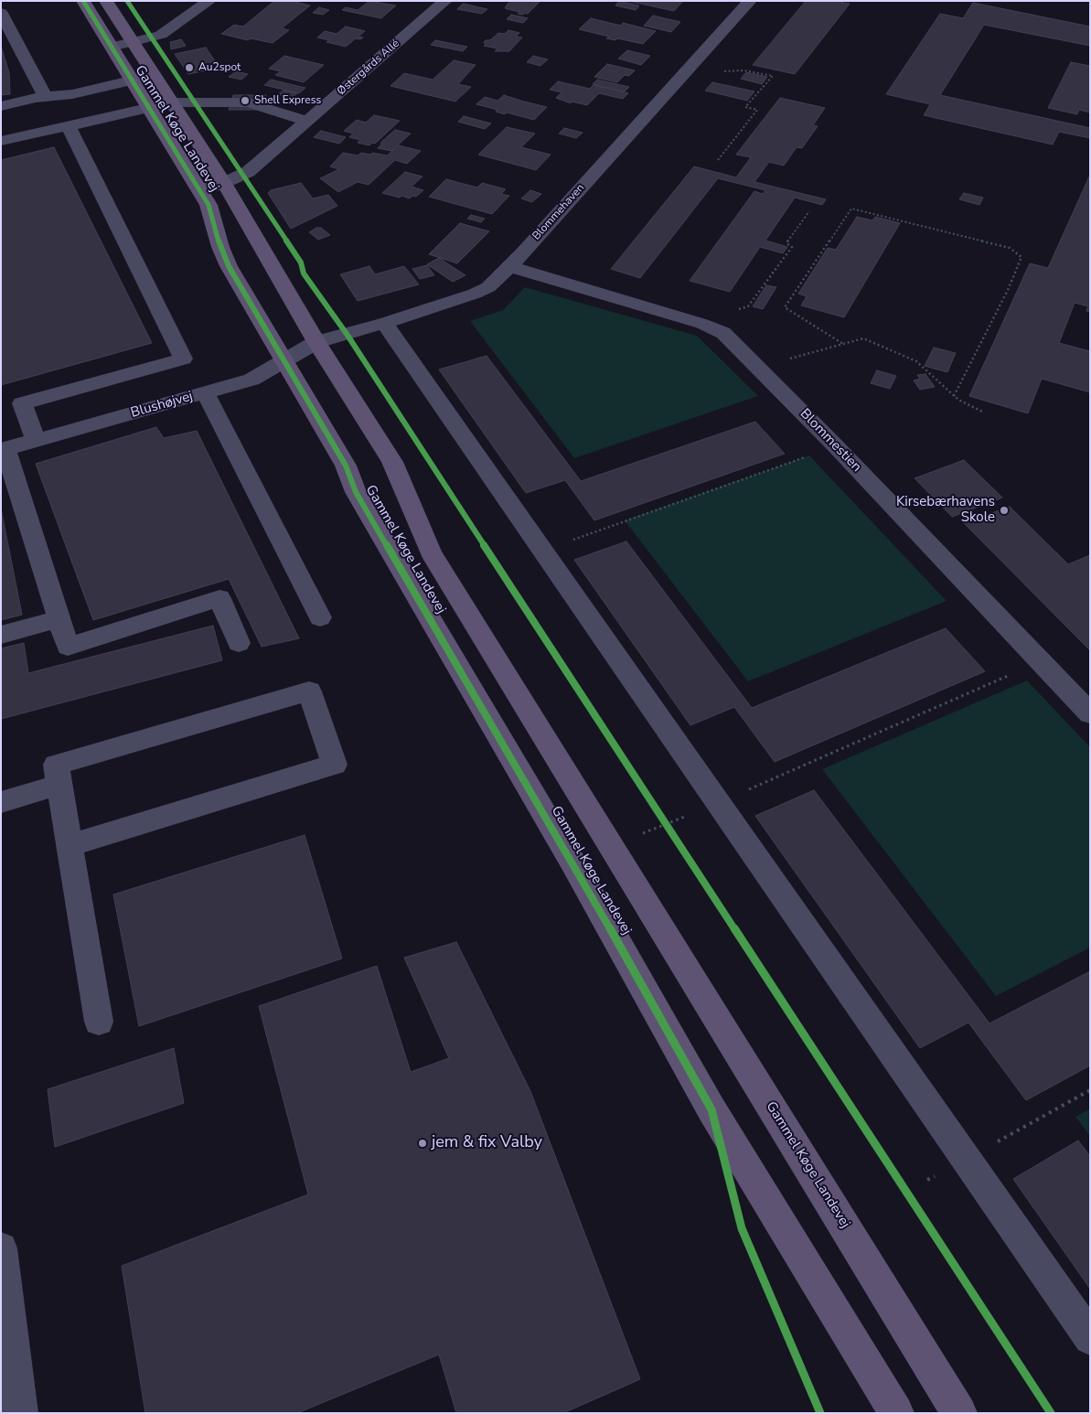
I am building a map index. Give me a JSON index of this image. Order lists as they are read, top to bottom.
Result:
{
  "streets": {
    "main road": ["Gammel Køge Landevej"],
    "street": [
      "Østergårds Allé",
      "Blommehaven",
      "Blushøjvej",
      "Blommestien"
    ]
  },
  "crossings": [
    ["Østergårds Allé", "Gammel Køge Landevej"],
    ["Gammel Køge Landevej", "Blommehaven"],
    ["Gammel Køge Landevej", "Blushøjvej"],
    ["Blommehaven", "Blushøjvej"],
    ["Blommehaven", "Blommestien"]
  ],
  "places": [
    "Au2spot",
    "Shell Express",
    "Kirsebærhavens Skole",
    "jem & fix Valby"
  ]
}
